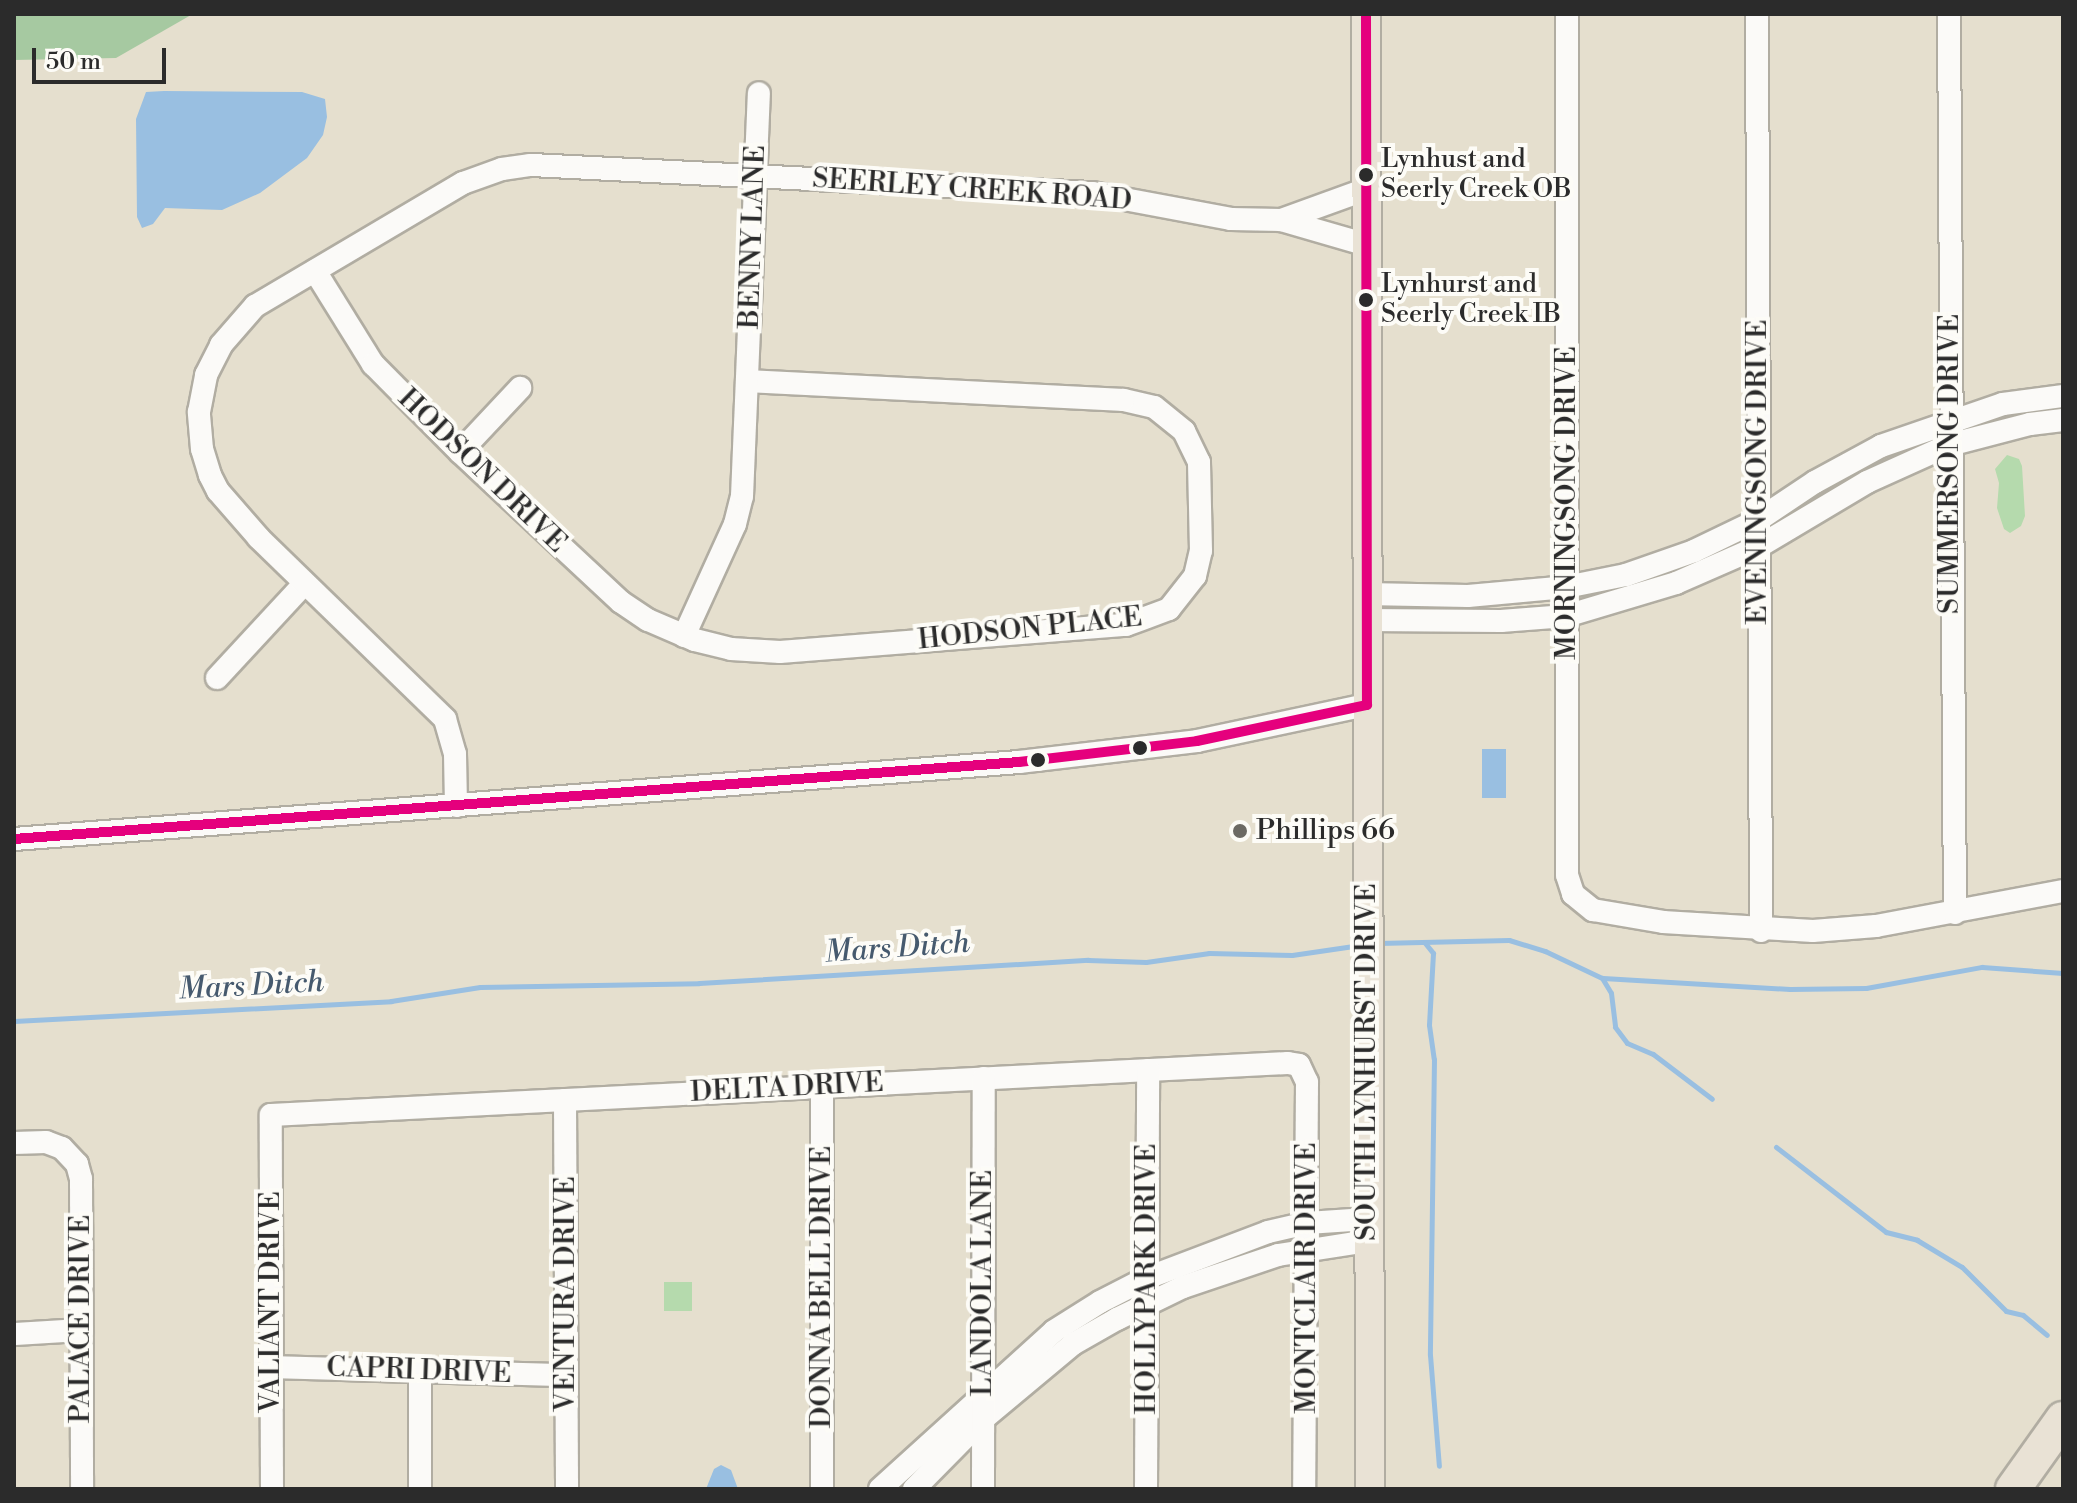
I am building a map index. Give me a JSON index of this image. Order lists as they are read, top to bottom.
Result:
{
  "streets": {
    "main road": ["SOUTH LYNHURST DRIVE"],
    "street": [
      "SEERLEY CREEK ROAD",
      "BENNY LANE",
      "SUMMERSONG DRIVE",
      "HODSON DRIVE",
      "EVENINGSONG DRIVE",
      "MORNINGSONG DRIVE",
      "HODSON PLACE",
      "DELTA DRIVE",
      "MONTCLAIR DRIVE",
      "HOLLYPARK DRIVE",
      "LANDOLA LANE",
      "DONNA BELL DRIVE",
      "VENTURA DRIVE",
      "VALIANT DRIVE",
      "PALACE DRIVE",
      "CAPRI DRIVE"
    ]
  },
  "crossings": [
    ["SEERLEY CREEK ROAD", "BENNY LANE"],
    ["SEERLEY CREEK ROAD", "HODSON DRIVE"],
    ["SEERLEY CREEK ROAD", "SOUTH LYNHURST DRIVE"],
    ["BENNY LANE", "HODSON DRIVE"],
    ["BENNY LANE", "HODSON PLACE"],
    ["HODSON DRIVE", "HODSON PLACE"],
    ["EVENINGSONG DRIVE", "MORNINGSONG DRIVE"],
    ["DELTA DRIVE", "MONTCLAIR DRIVE"],
    ["DELTA DRIVE", "HOLLYPARK DRIVE"],
    ["DELTA DRIVE", "LANDOLA LANE"],
    ["DELTA DRIVE", "DONNA BELL DRIVE"],
    ["DELTA DRIVE", "VENTURA DRIVE"],
    ["DELTA DRIVE", "VALIANT DRIVE"],
    ["VENTURA DRIVE", "CAPRI DRIVE"],
    ["VALIANT DRIVE", "CAPRI DRIVE"]
  ],
  "water": ["Mars Ditch"],
  "places": ["Lynhust and Seerly Creek OB", "Lynhurst and Seerly Creek IB", "Phillips 66"],
  "scale_bar": "50 m"
}
